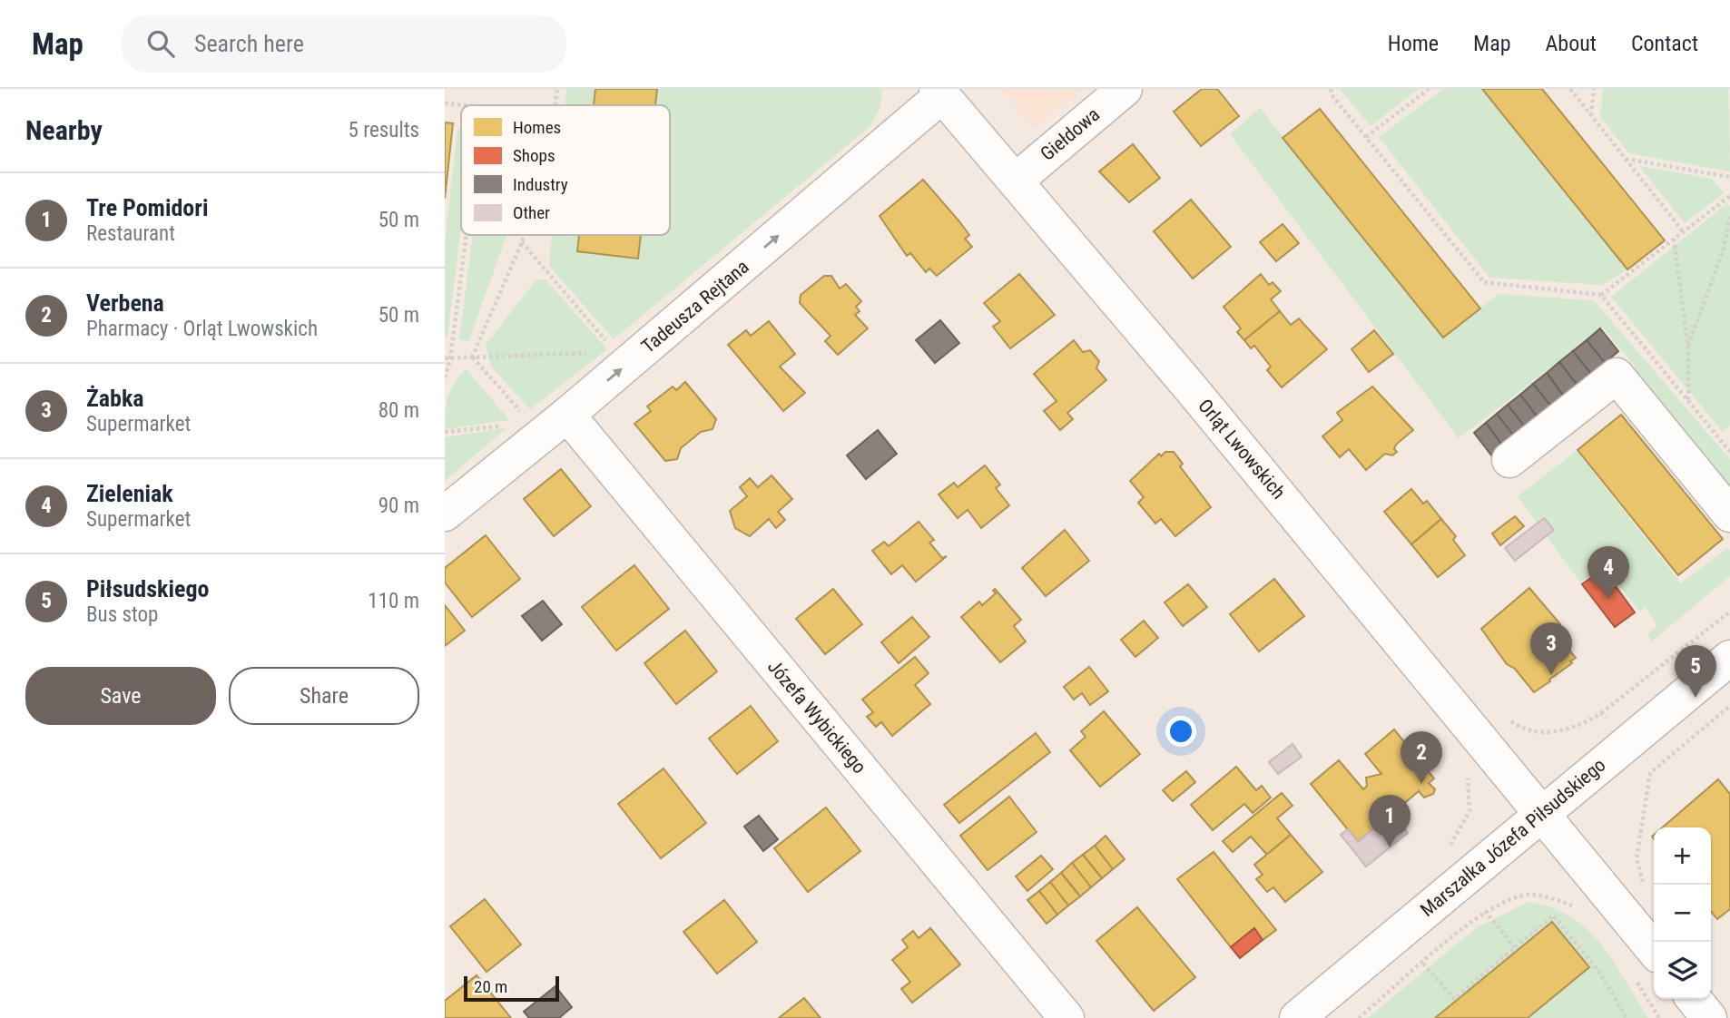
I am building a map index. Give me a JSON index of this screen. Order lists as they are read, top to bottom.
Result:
{
  "streets": {
    "street": [
      "Giełdowa",
      "Tadeusza Rejtana",
      "Orląt Lwowskich",
      "Józefa Wybickiego",
      "Marszałka Józefa Piłsudskiego"
    ]
  },
  "crossings": [
    ["Giełdowa", "Orląt Lwowskich"],
    ["Tadeusza Rejtana", "Orląt Lwowskich"],
    ["Tadeusza Rejtana", "Józefa Wybickiego"],
    ["Orląt Lwowskich", "Marszałka Józefa Piłsudskiego"]
  ],
  "one_way": ["Tadeusza Rejtana"],
  "legend": [
    "Homes",
    "Shops",
    "Industry",
    "Other"
  ],
  "scale_bar": "20 m",
  "page": {
    "header": "Map",
    "search": "Search here",
    "nav": [
      "Home",
      "Map",
      "About",
      "Contact"
    ],
    "heading": ["Nearby", "5 results"],
    "list": [
      {
        "mark": "1",
        "name": "Tre Pomidori",
        "note": "Restaurant",
        "value": "50 m"
      },
      {
        "mark": "2",
        "name": "Verbena",
        "note": "Pharmacy · Orląt Lwowskich",
        "value": "50 m"
      },
      {
        "mark": "3",
        "name": "Żabka",
        "note": "Supermarket",
        "value": "80 m"
      },
      {
        "mark": "4",
        "name": "Zieleniak",
        "note": "Supermarket",
        "value": "90 m"
      },
      {
        "mark": "5",
        "name": "Piłsudskiego",
        "note": "Bus stop",
        "value": "110 m"
      }
    ],
    "pins": [
      "4",
      "3",
      "5",
      "2",
      "1"
    ],
    "buttons": ["Save", "Share"],
    "map_buttons": ["+", "−"],
    "scale": "20 m"
  }
}
